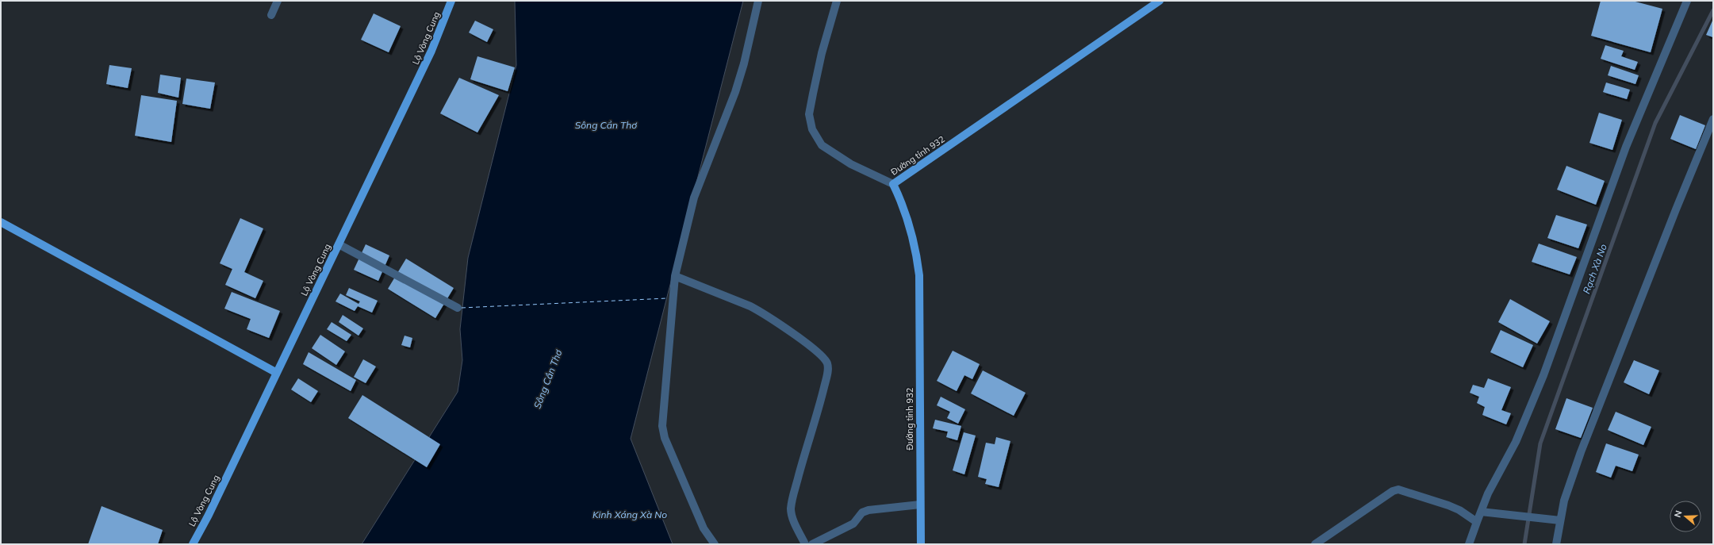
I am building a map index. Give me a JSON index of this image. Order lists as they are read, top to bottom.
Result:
{
  "streets": {
    "main road": ["Lộ Vòng Cung", "Đường tỉnh 932"]
  },
  "water": ["Sông Cần Thơ", "Rạch Xà No", "Kinh Xáng Xà No"],
  "north": "left"
}
